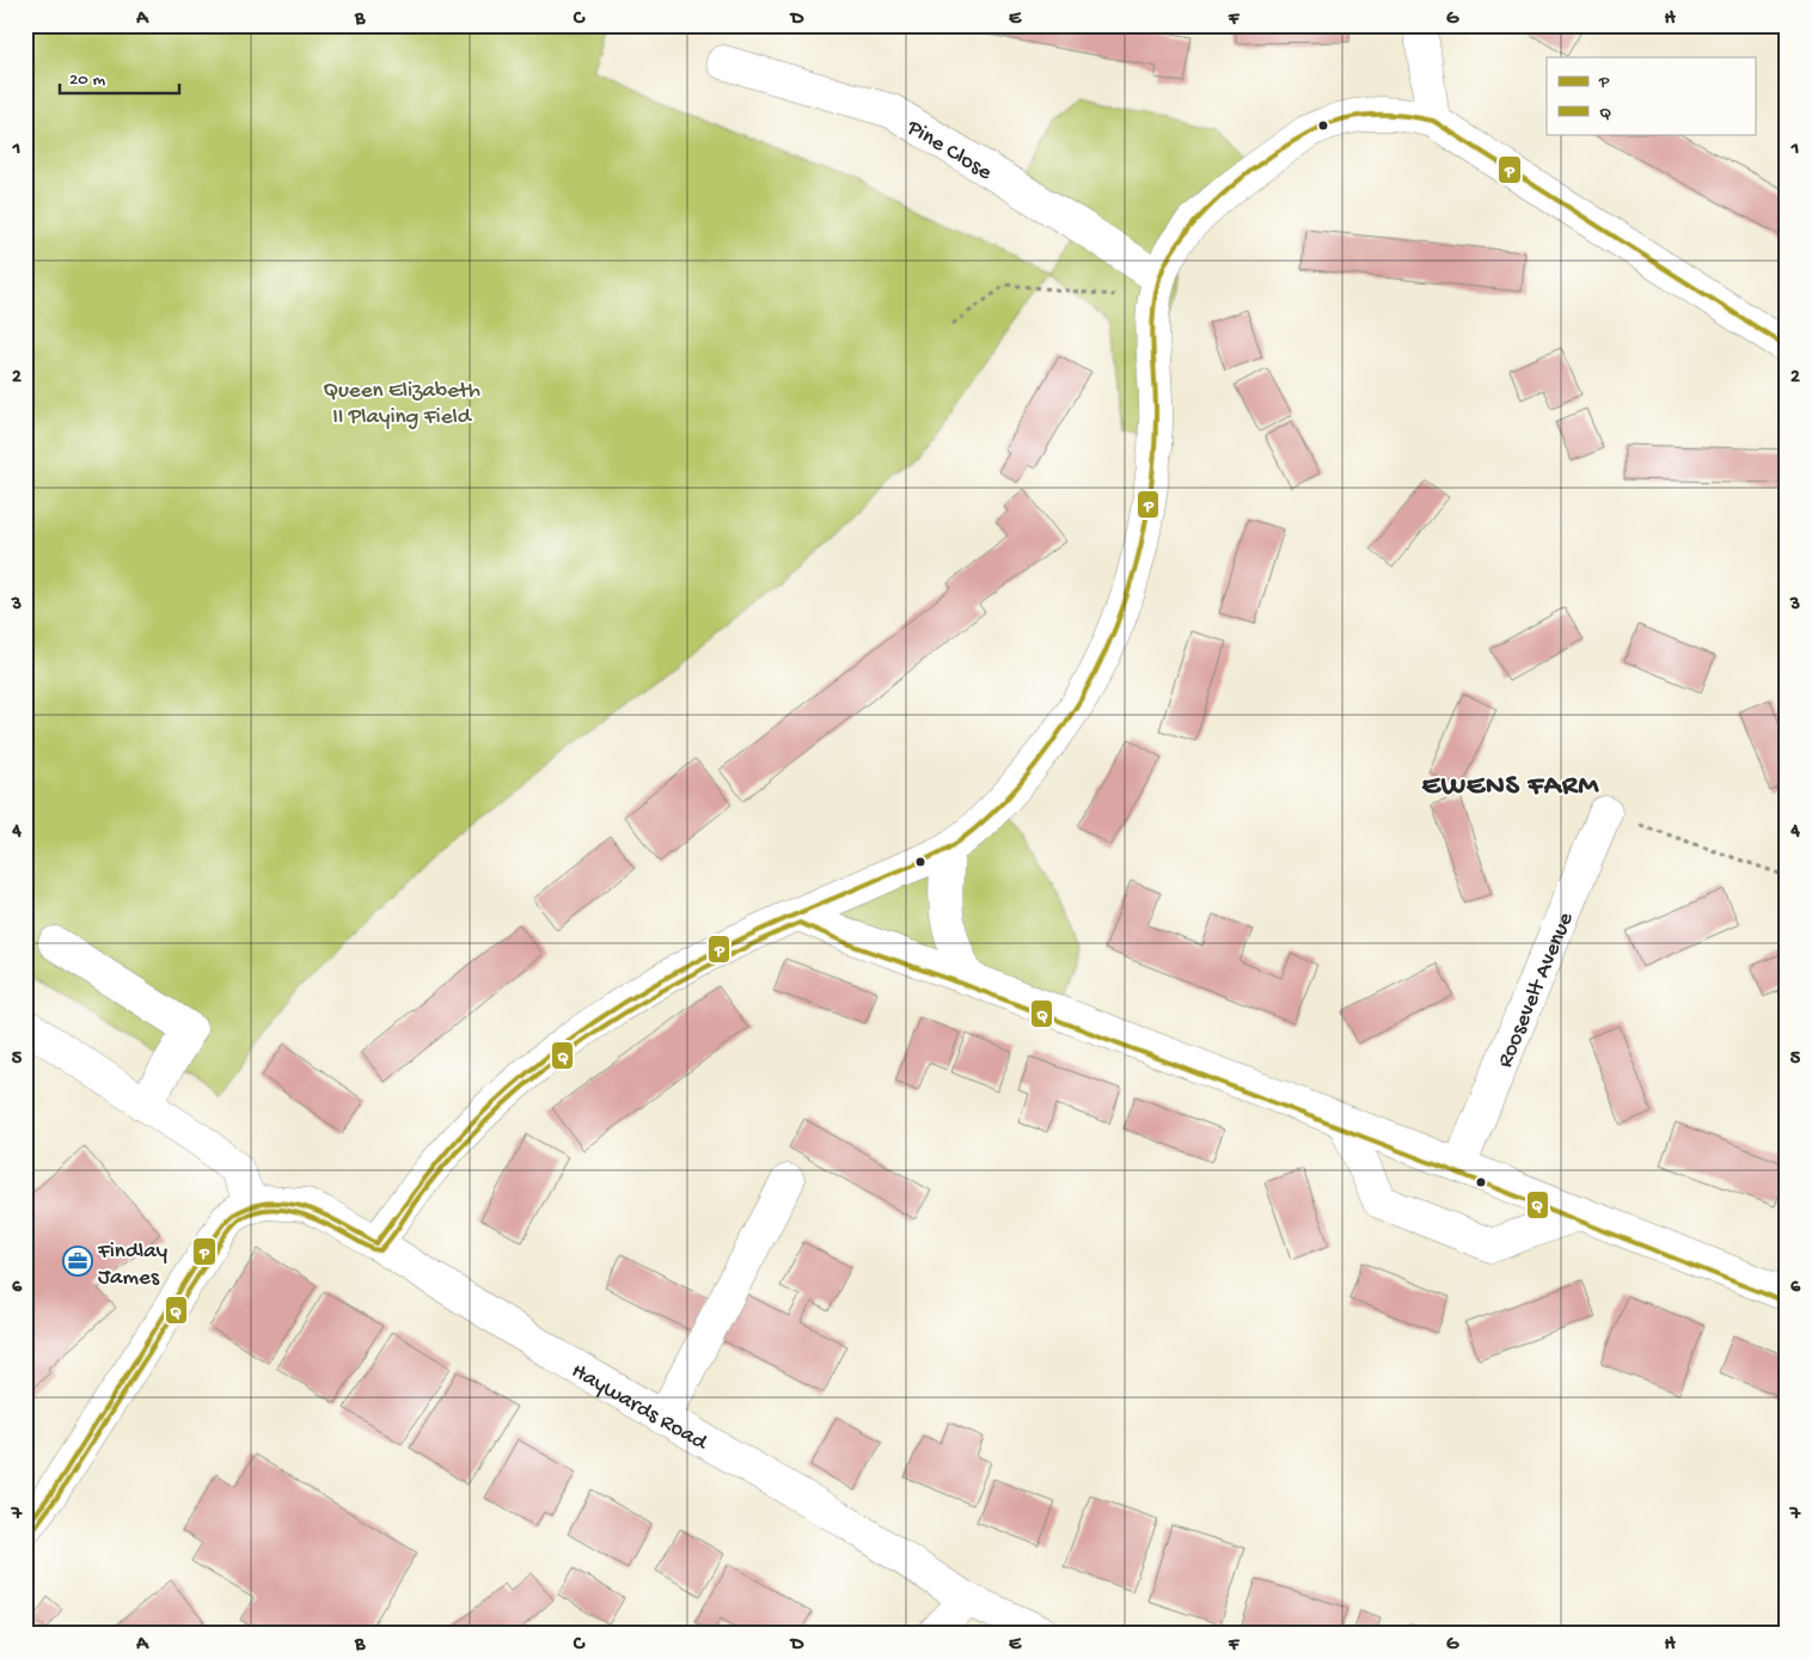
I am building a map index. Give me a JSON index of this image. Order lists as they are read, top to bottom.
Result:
{
  "streets": {
    "street": ["Pine Close", "Roosevelt Avenue", "Haywards Road"]
  },
  "districts": ["EWENS FARM"],
  "parks": ["Queen Elizabeth II Playing Field"],
  "places": {
    "office": ["Findlay James"]
  },
  "lines": ["transit line P", "transit line Q"],
  "legend": ["P", "Q"],
  "scale_bar": "20 m",
  "grid": {
    "columns": [
      "A",
      "B",
      "C",
      "D",
      "E",
      "F",
      "G",
      "H"
    ],
    "rows": [
      "1",
      "2",
      "3",
      "4",
      "5",
      "6",
      "7"
    ]
  }
}
